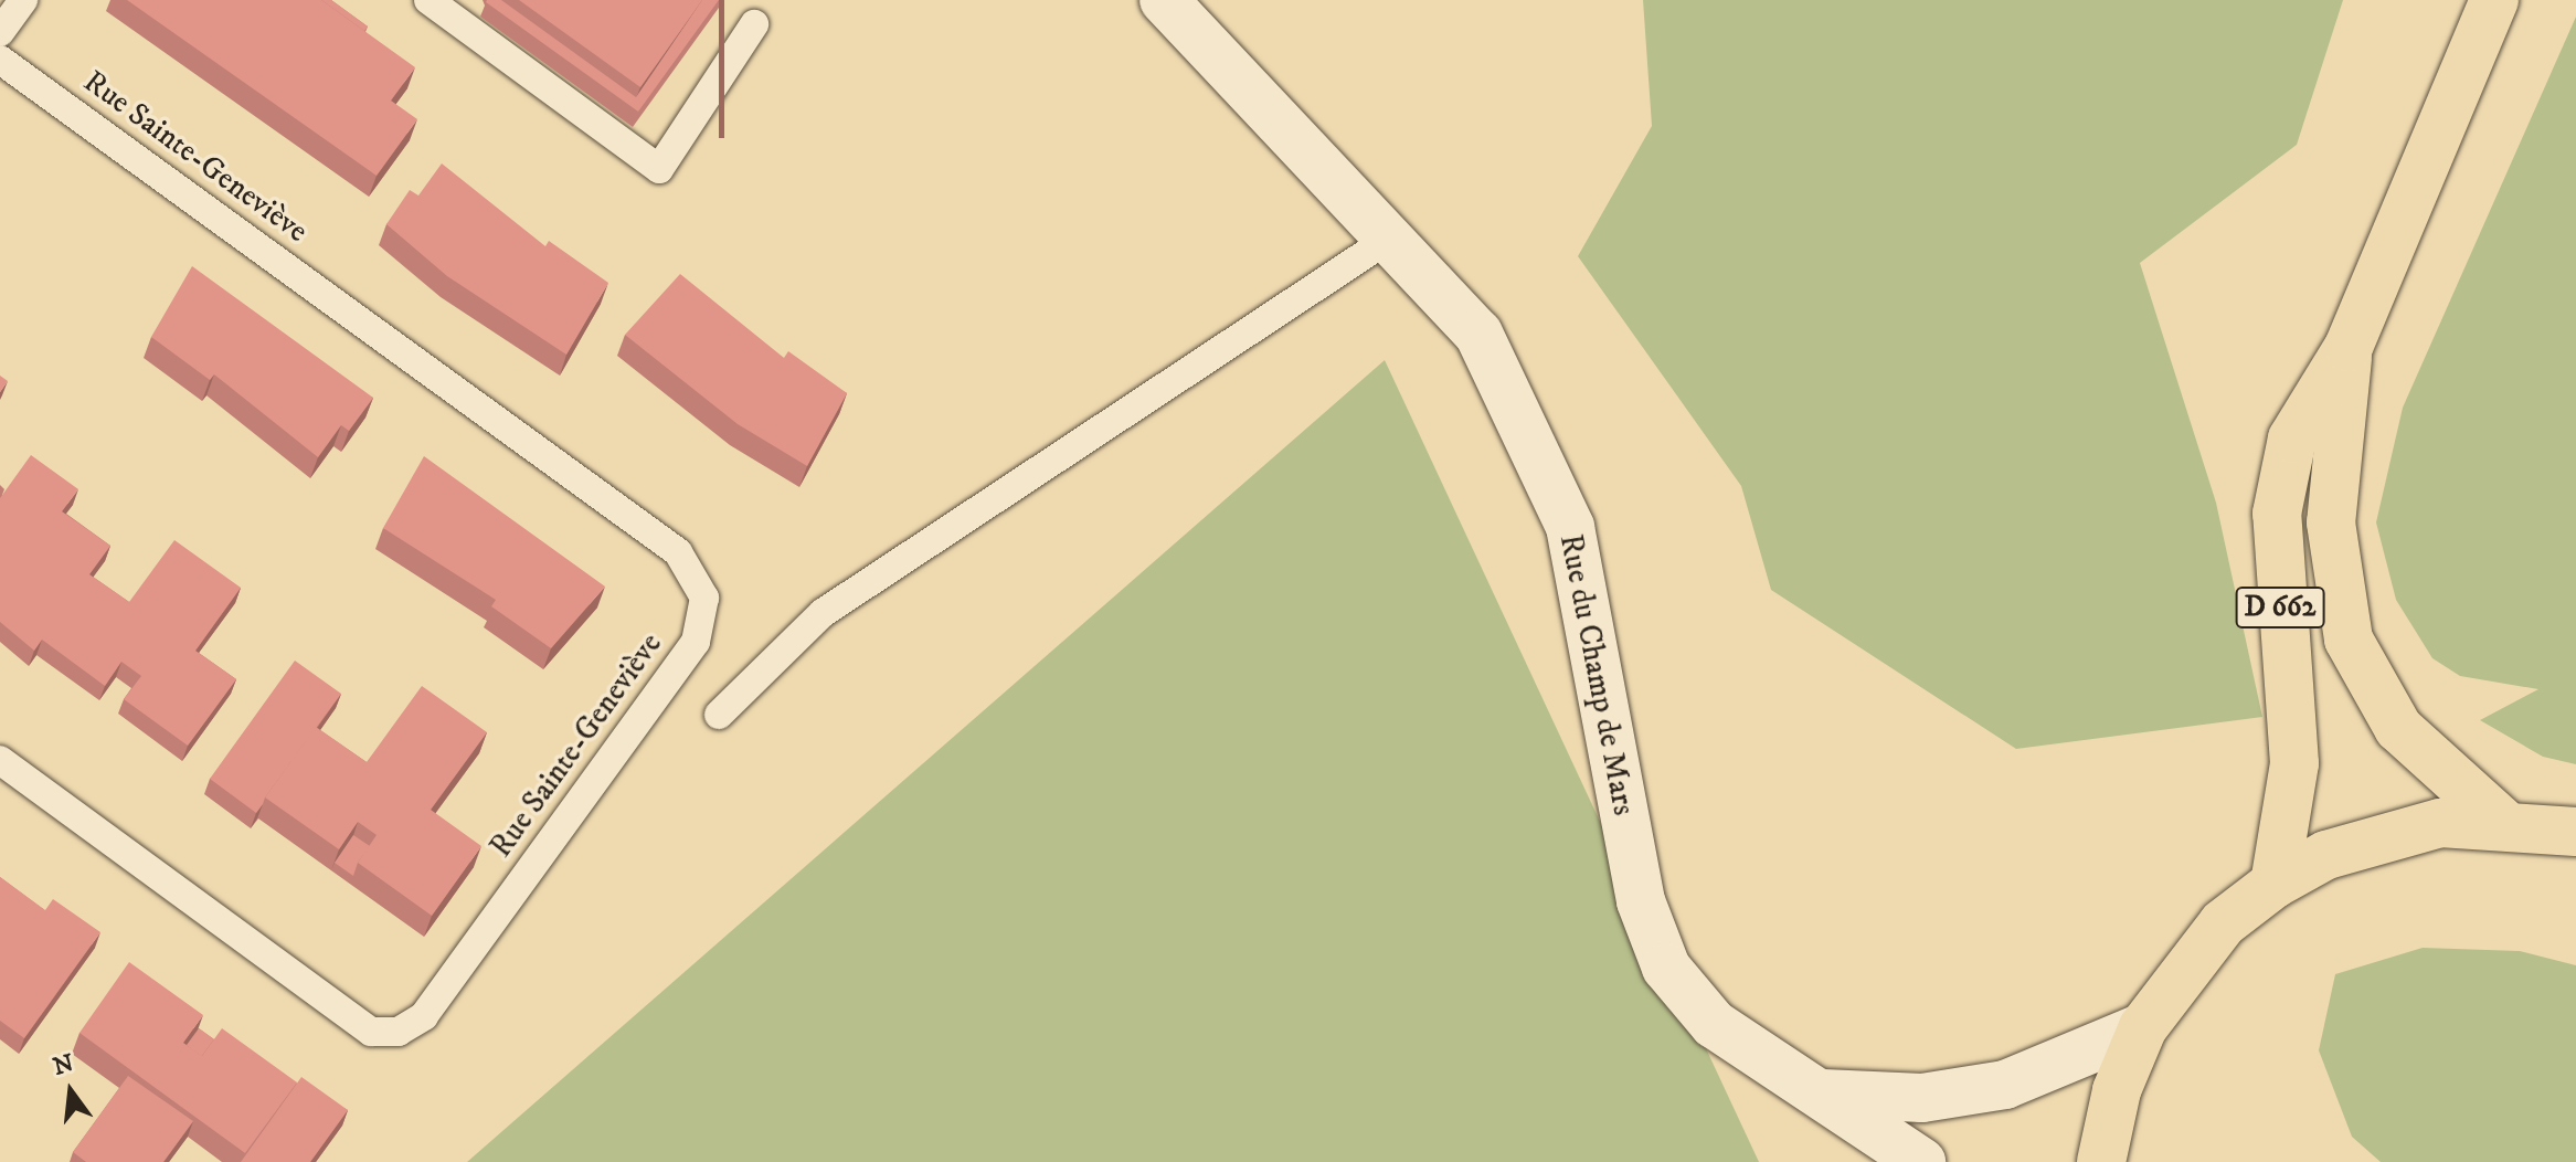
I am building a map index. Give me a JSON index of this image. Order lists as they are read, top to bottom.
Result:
{
  "streets": {
    "main road": ["D 662"],
    "street": ["Rue du Champ de Mars"],
    "lane": ["Rue Sainte-Geneviève"]
  },
  "north": "top"
}
